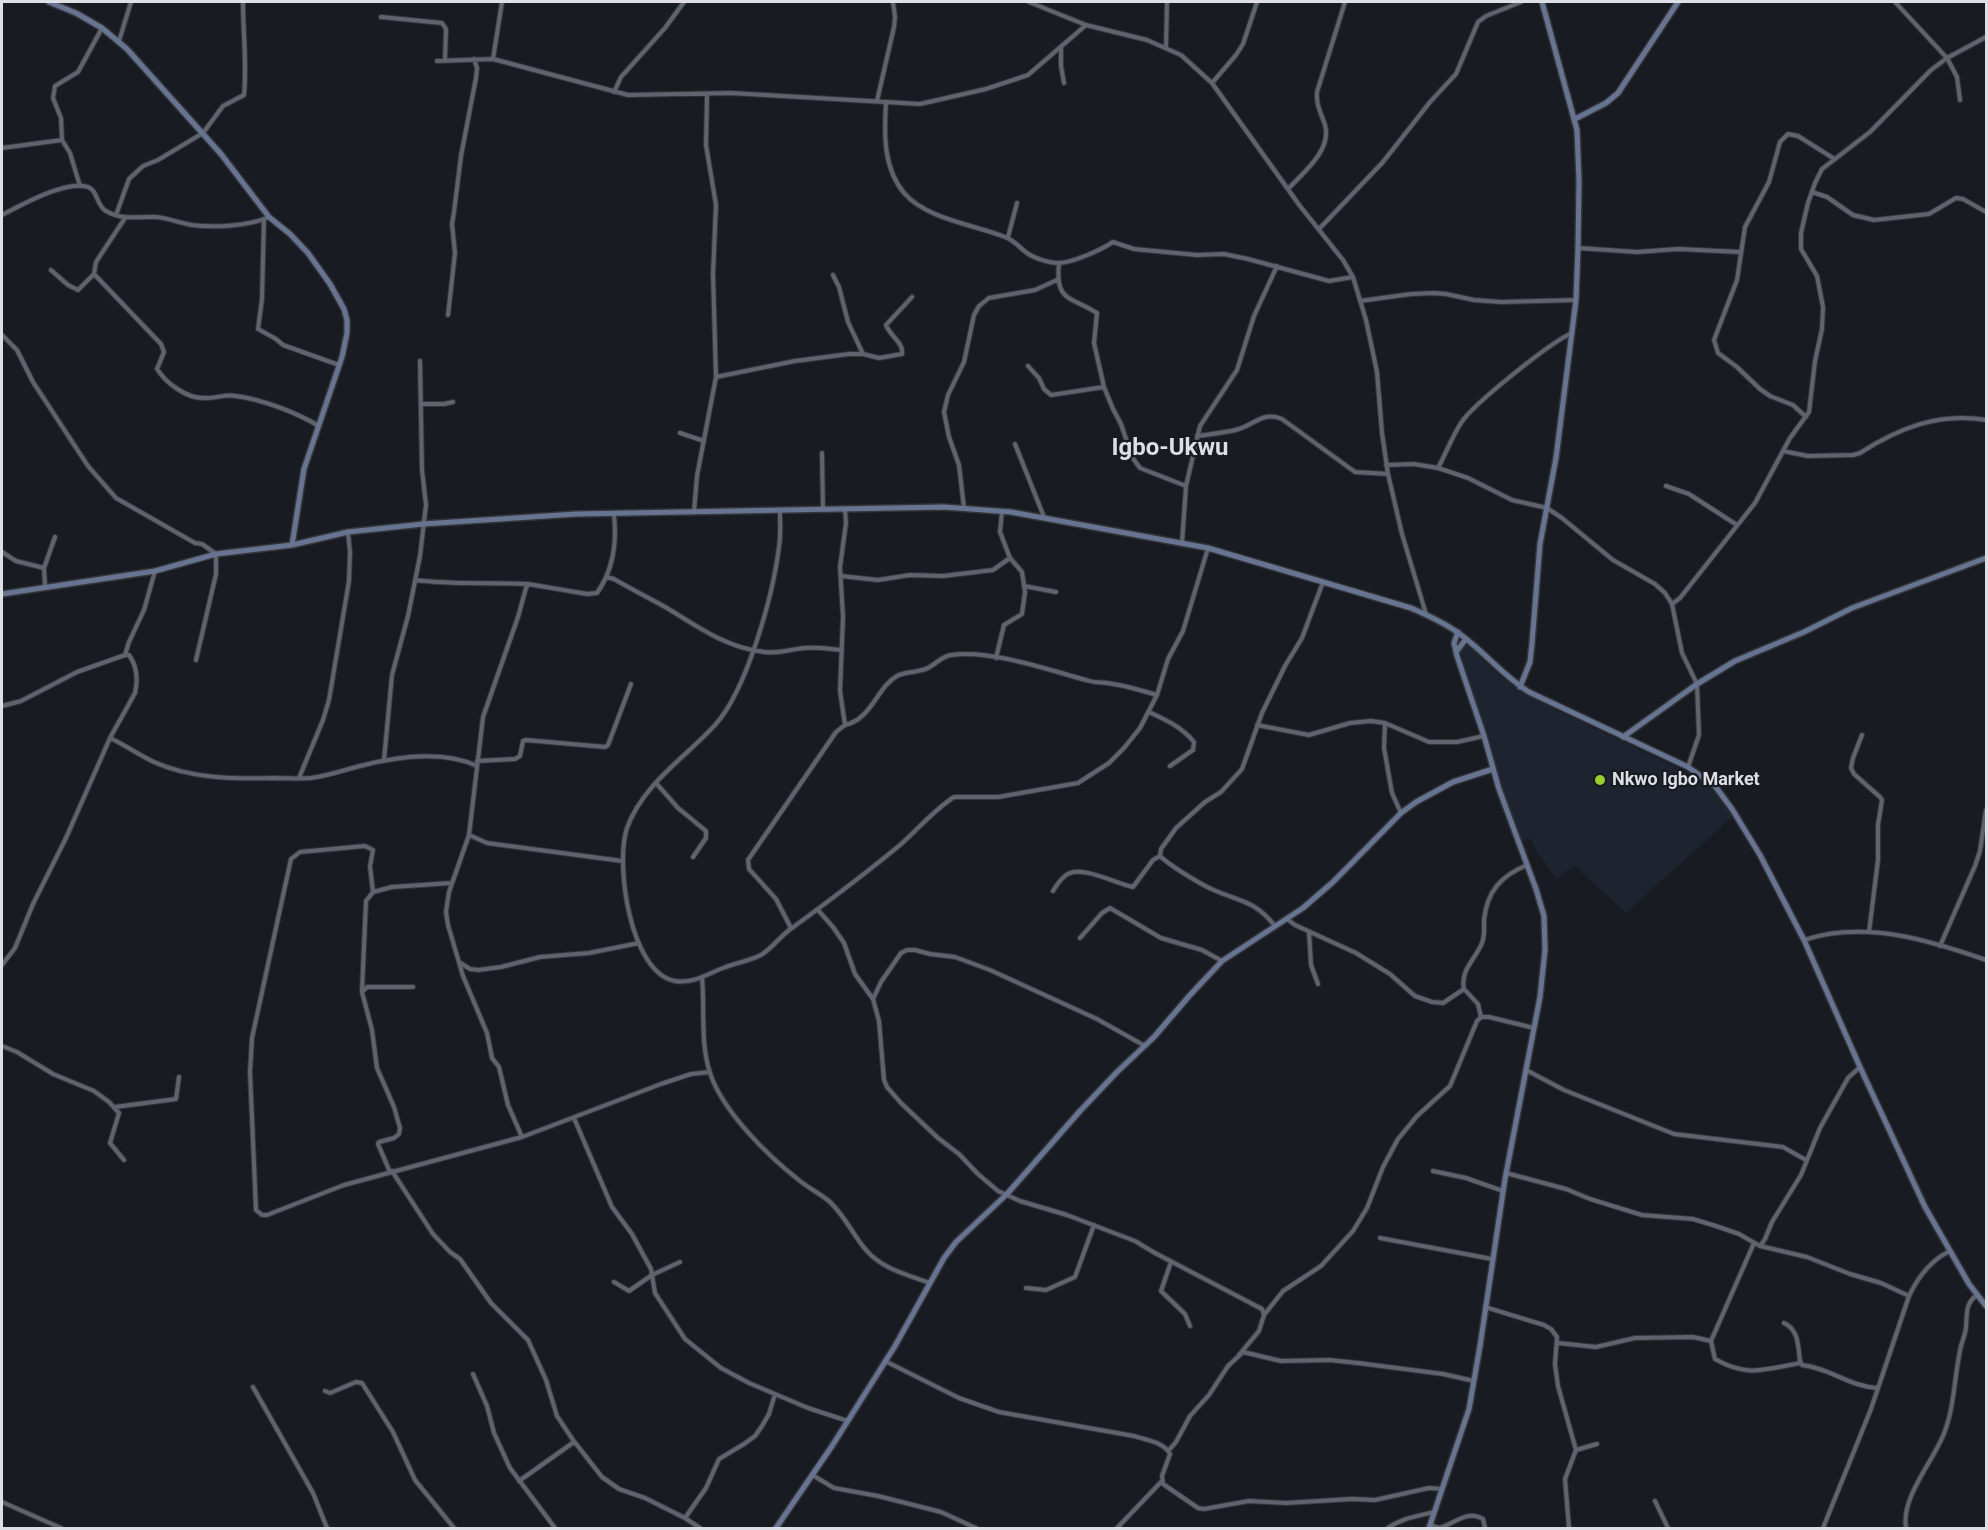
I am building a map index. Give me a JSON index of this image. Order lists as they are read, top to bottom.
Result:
{
  "districts": ["Igbo-Ukwu"],
  "places": ["Nkwo Igbo Market"]
}
